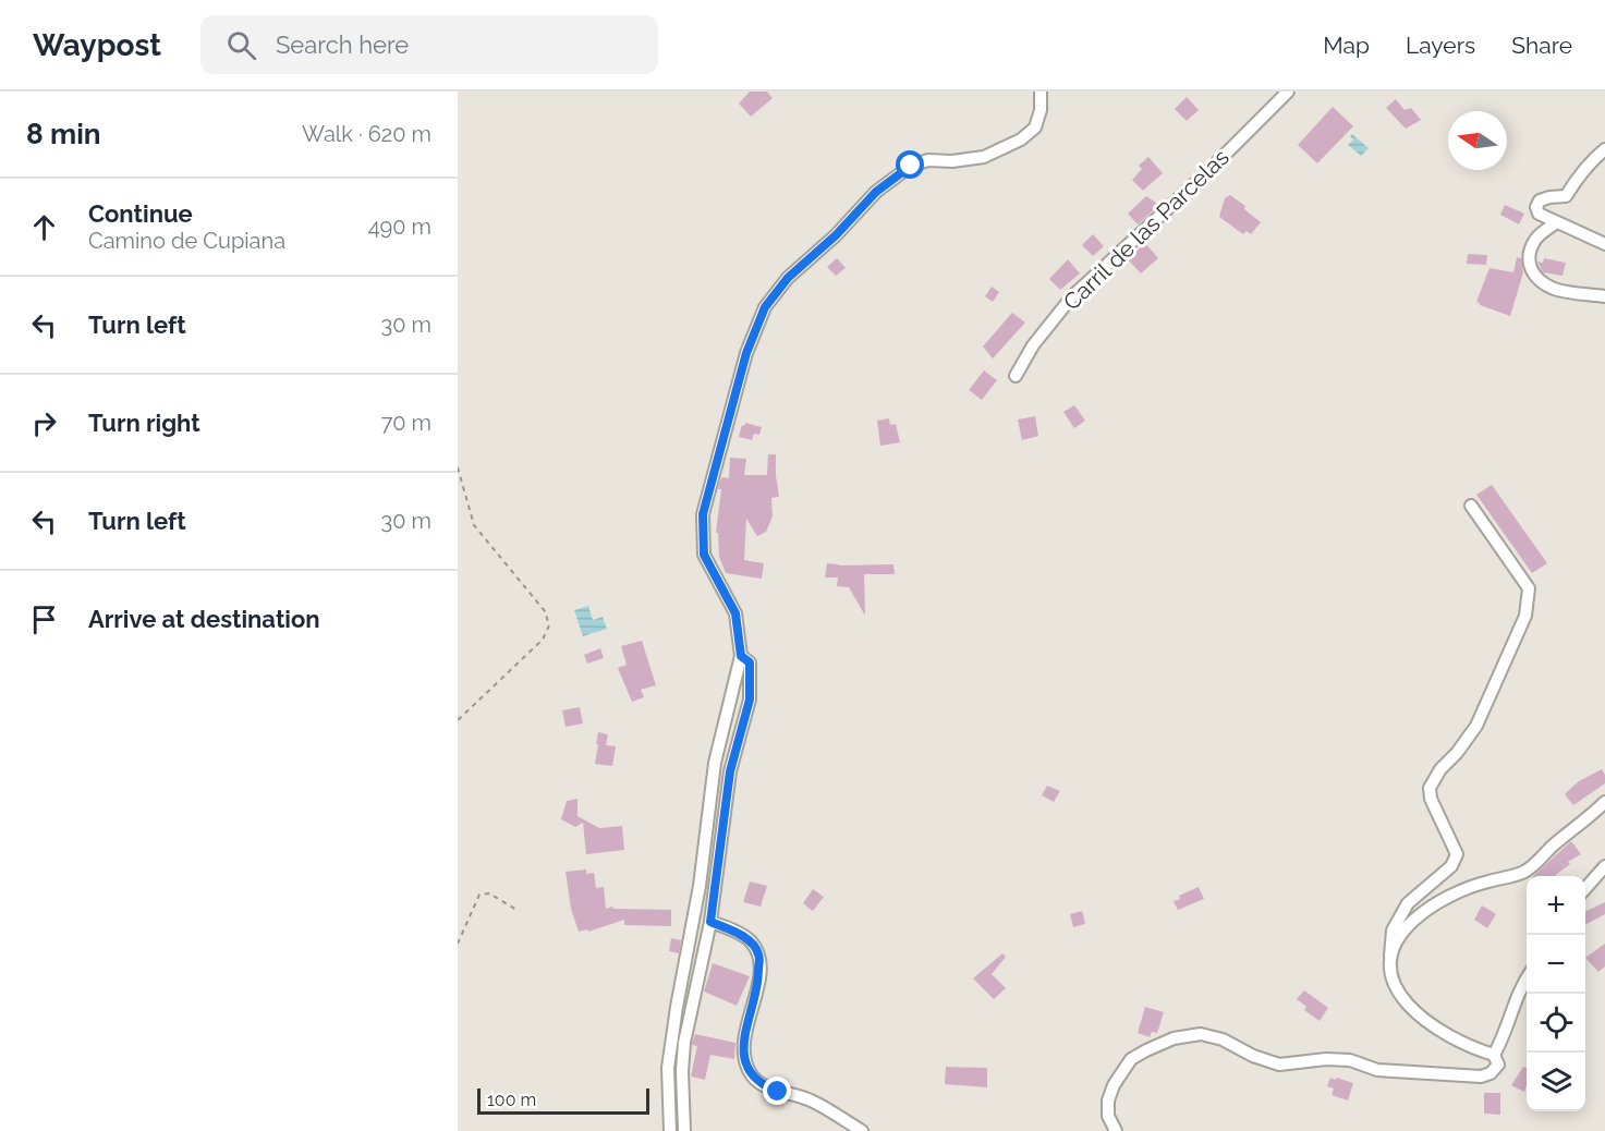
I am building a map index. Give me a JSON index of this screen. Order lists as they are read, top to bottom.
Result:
{
  "streets": {
    "street": ["Carril de las Parcelas"]
  },
  "scale_bar": "100 m",
  "north": "left",
  "page": {
    "header": "Waypost",
    "search": "Search here",
    "nav": ["Map", "Layers", "Share"],
    "heading": ["8 min", "Walk · 620 m"],
    "list": [
      ["Continue", "Camino de Cupiana", "490 m"],
      ["Turn left", "30 m"],
      ["Turn right", "70 m"],
      ["Turn left", "30 m"],
      "Arrive at destination"
    ],
    "map_buttons": ["+", "−"],
    "scale": "100 m"
  }
}
